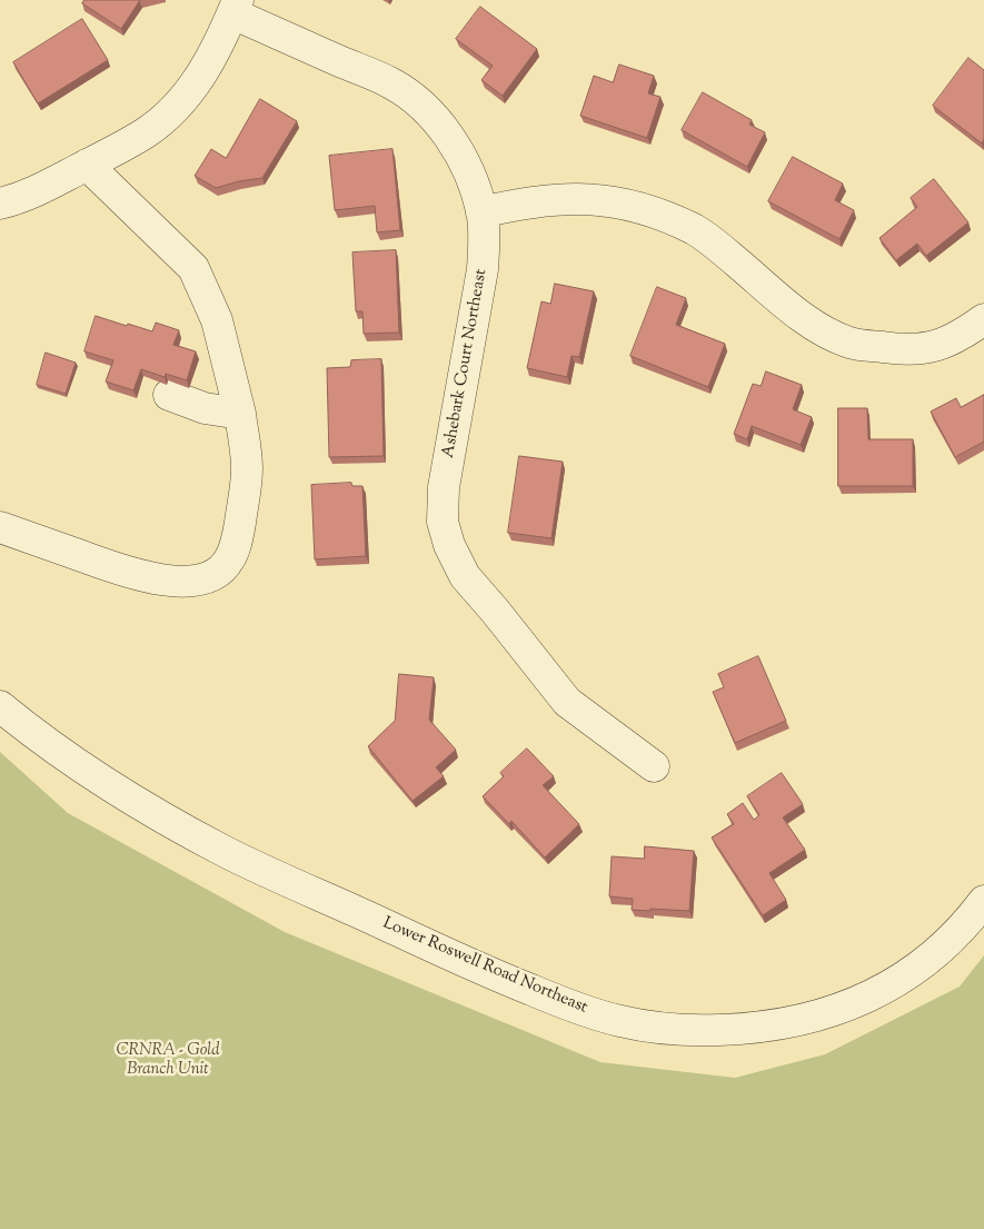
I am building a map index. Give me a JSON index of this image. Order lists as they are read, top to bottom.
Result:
{
  "streets": {
    "street": ["Ashebark Court Northeast", "Lower Roswell Road Northeast"]
  },
  "parks": ["CRNRA - Gold Branch Unit"]
}
